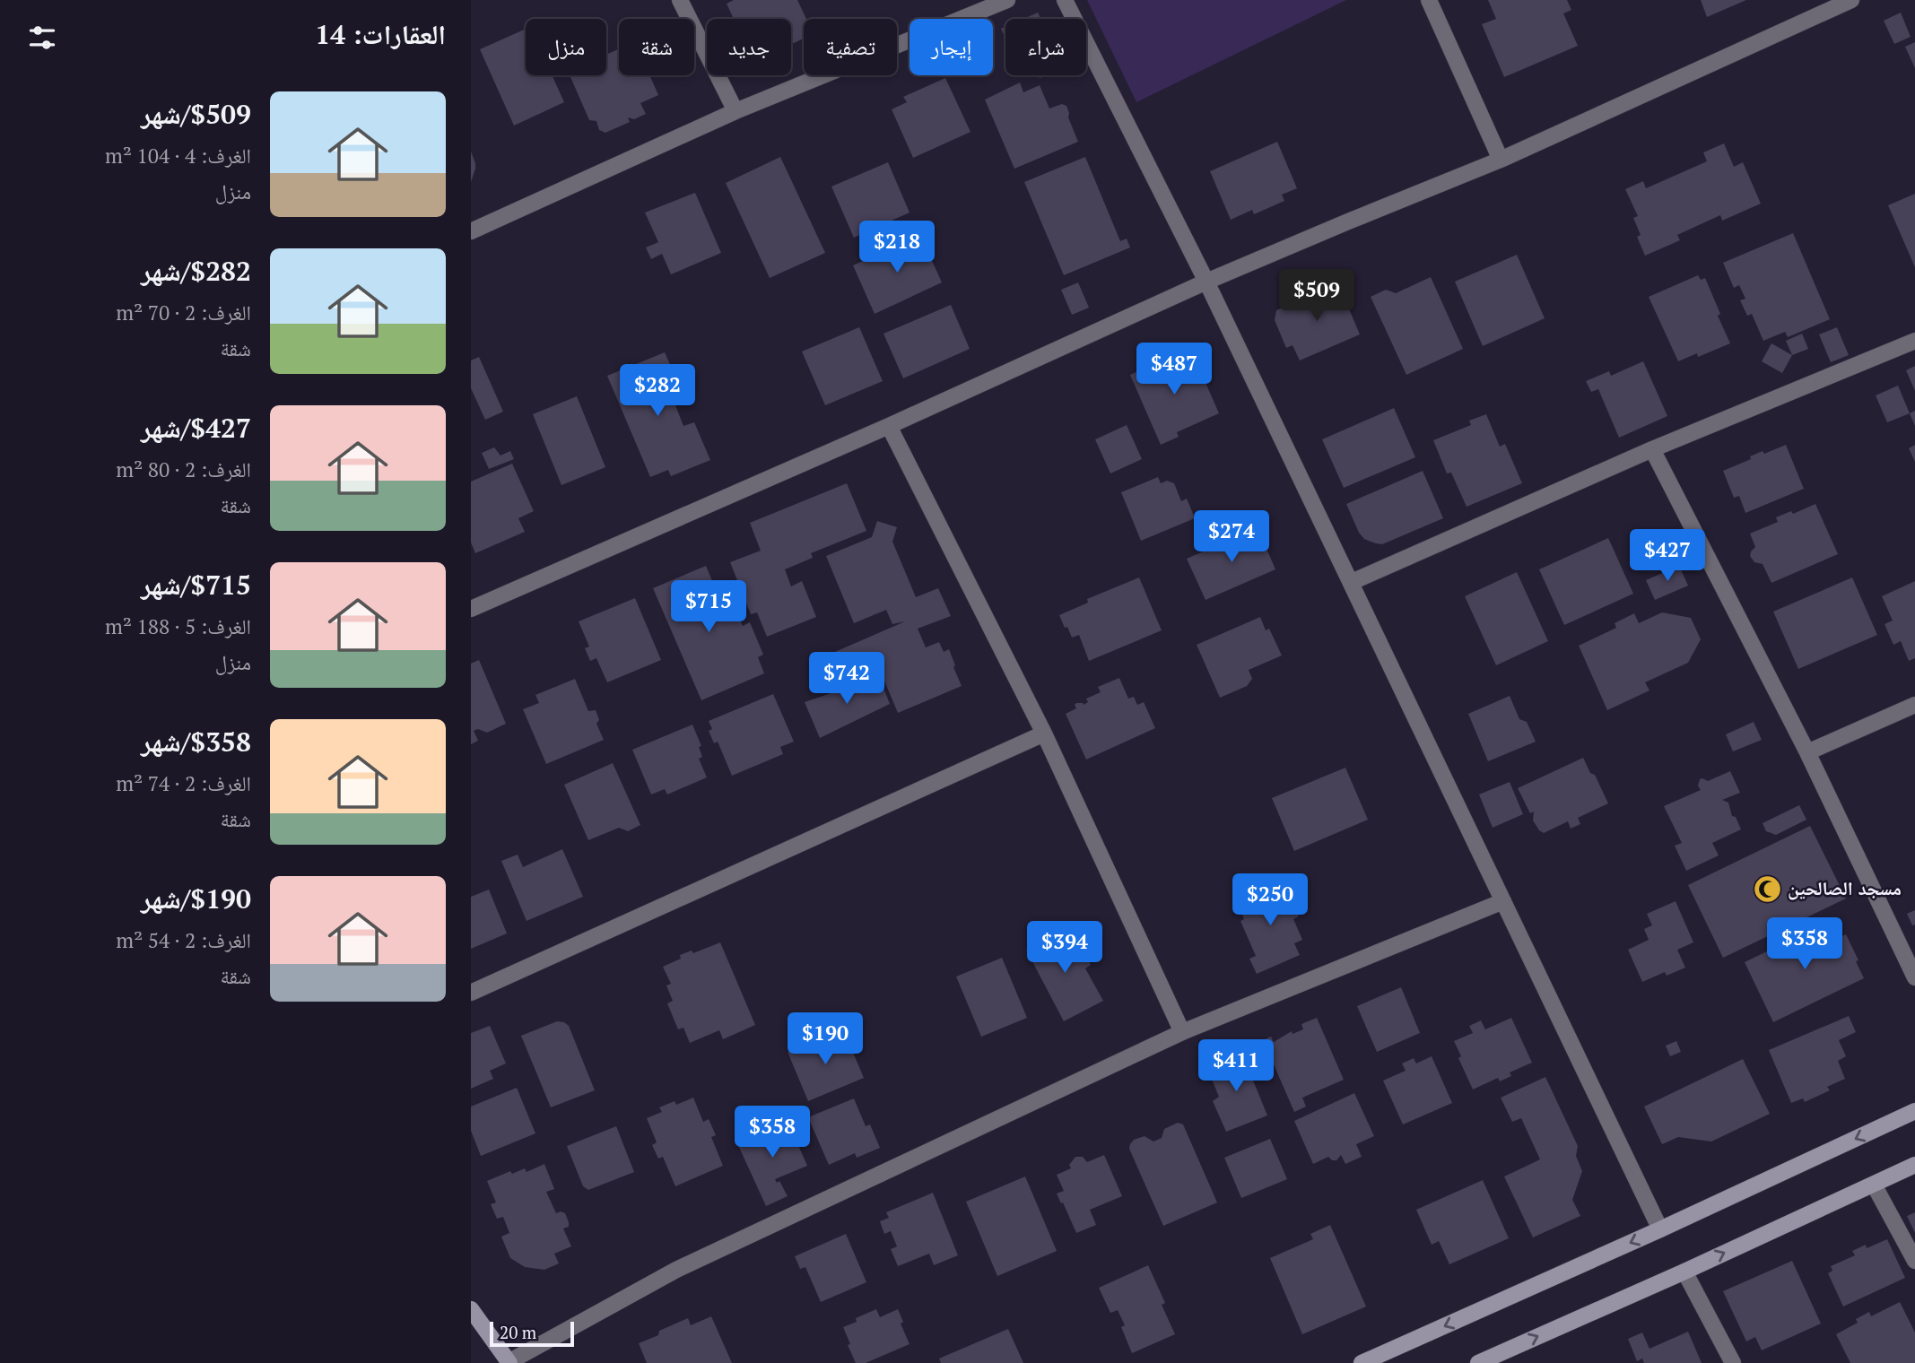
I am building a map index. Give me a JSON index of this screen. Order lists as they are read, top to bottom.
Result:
{
  "places": {
    "mosque": ["مسجد الصالحين"]
  },
  "scale_bar": "20 m",
  "page": {
    "heading": "العقارات: 14",
    "chip": [
      "شراء",
      "إيجار",
      "تصفية",
      "جديد",
      "شقة",
      "منزل"
    ],
    "list": [
      {
        "name": "$509/شهر",
        "note": "الغرف: 4 · 104 m² · منزل"
      },
      {
        "name": "$282/شهر",
        "note": "الغرف: 2 · 70 m² · شقة"
      },
      {
        "name": "$427/شهر",
        "note": "الغرف: 2 · 80 m² · شقة"
      },
      {
        "name": "$715/شهر",
        "note": "الغرف: 5 · 188 m² · منزل"
      },
      {
        "name": "$358/شهر",
        "note": "الغرف: 2 · 74 m² · شقة"
      },
      {
        "name": "$190/شهر",
        "note": "الغرف: 2 · 54 m² · شقة"
      }
    ],
    "price": [
      "$218",
      "$509",
      "$487",
      "$282",
      "$274",
      "$427",
      "$715",
      "$742",
      "$250",
      "$358",
      "$394",
      "$190",
      "$411",
      "$358"
    ],
    "scale": "20 m"
  }
}
